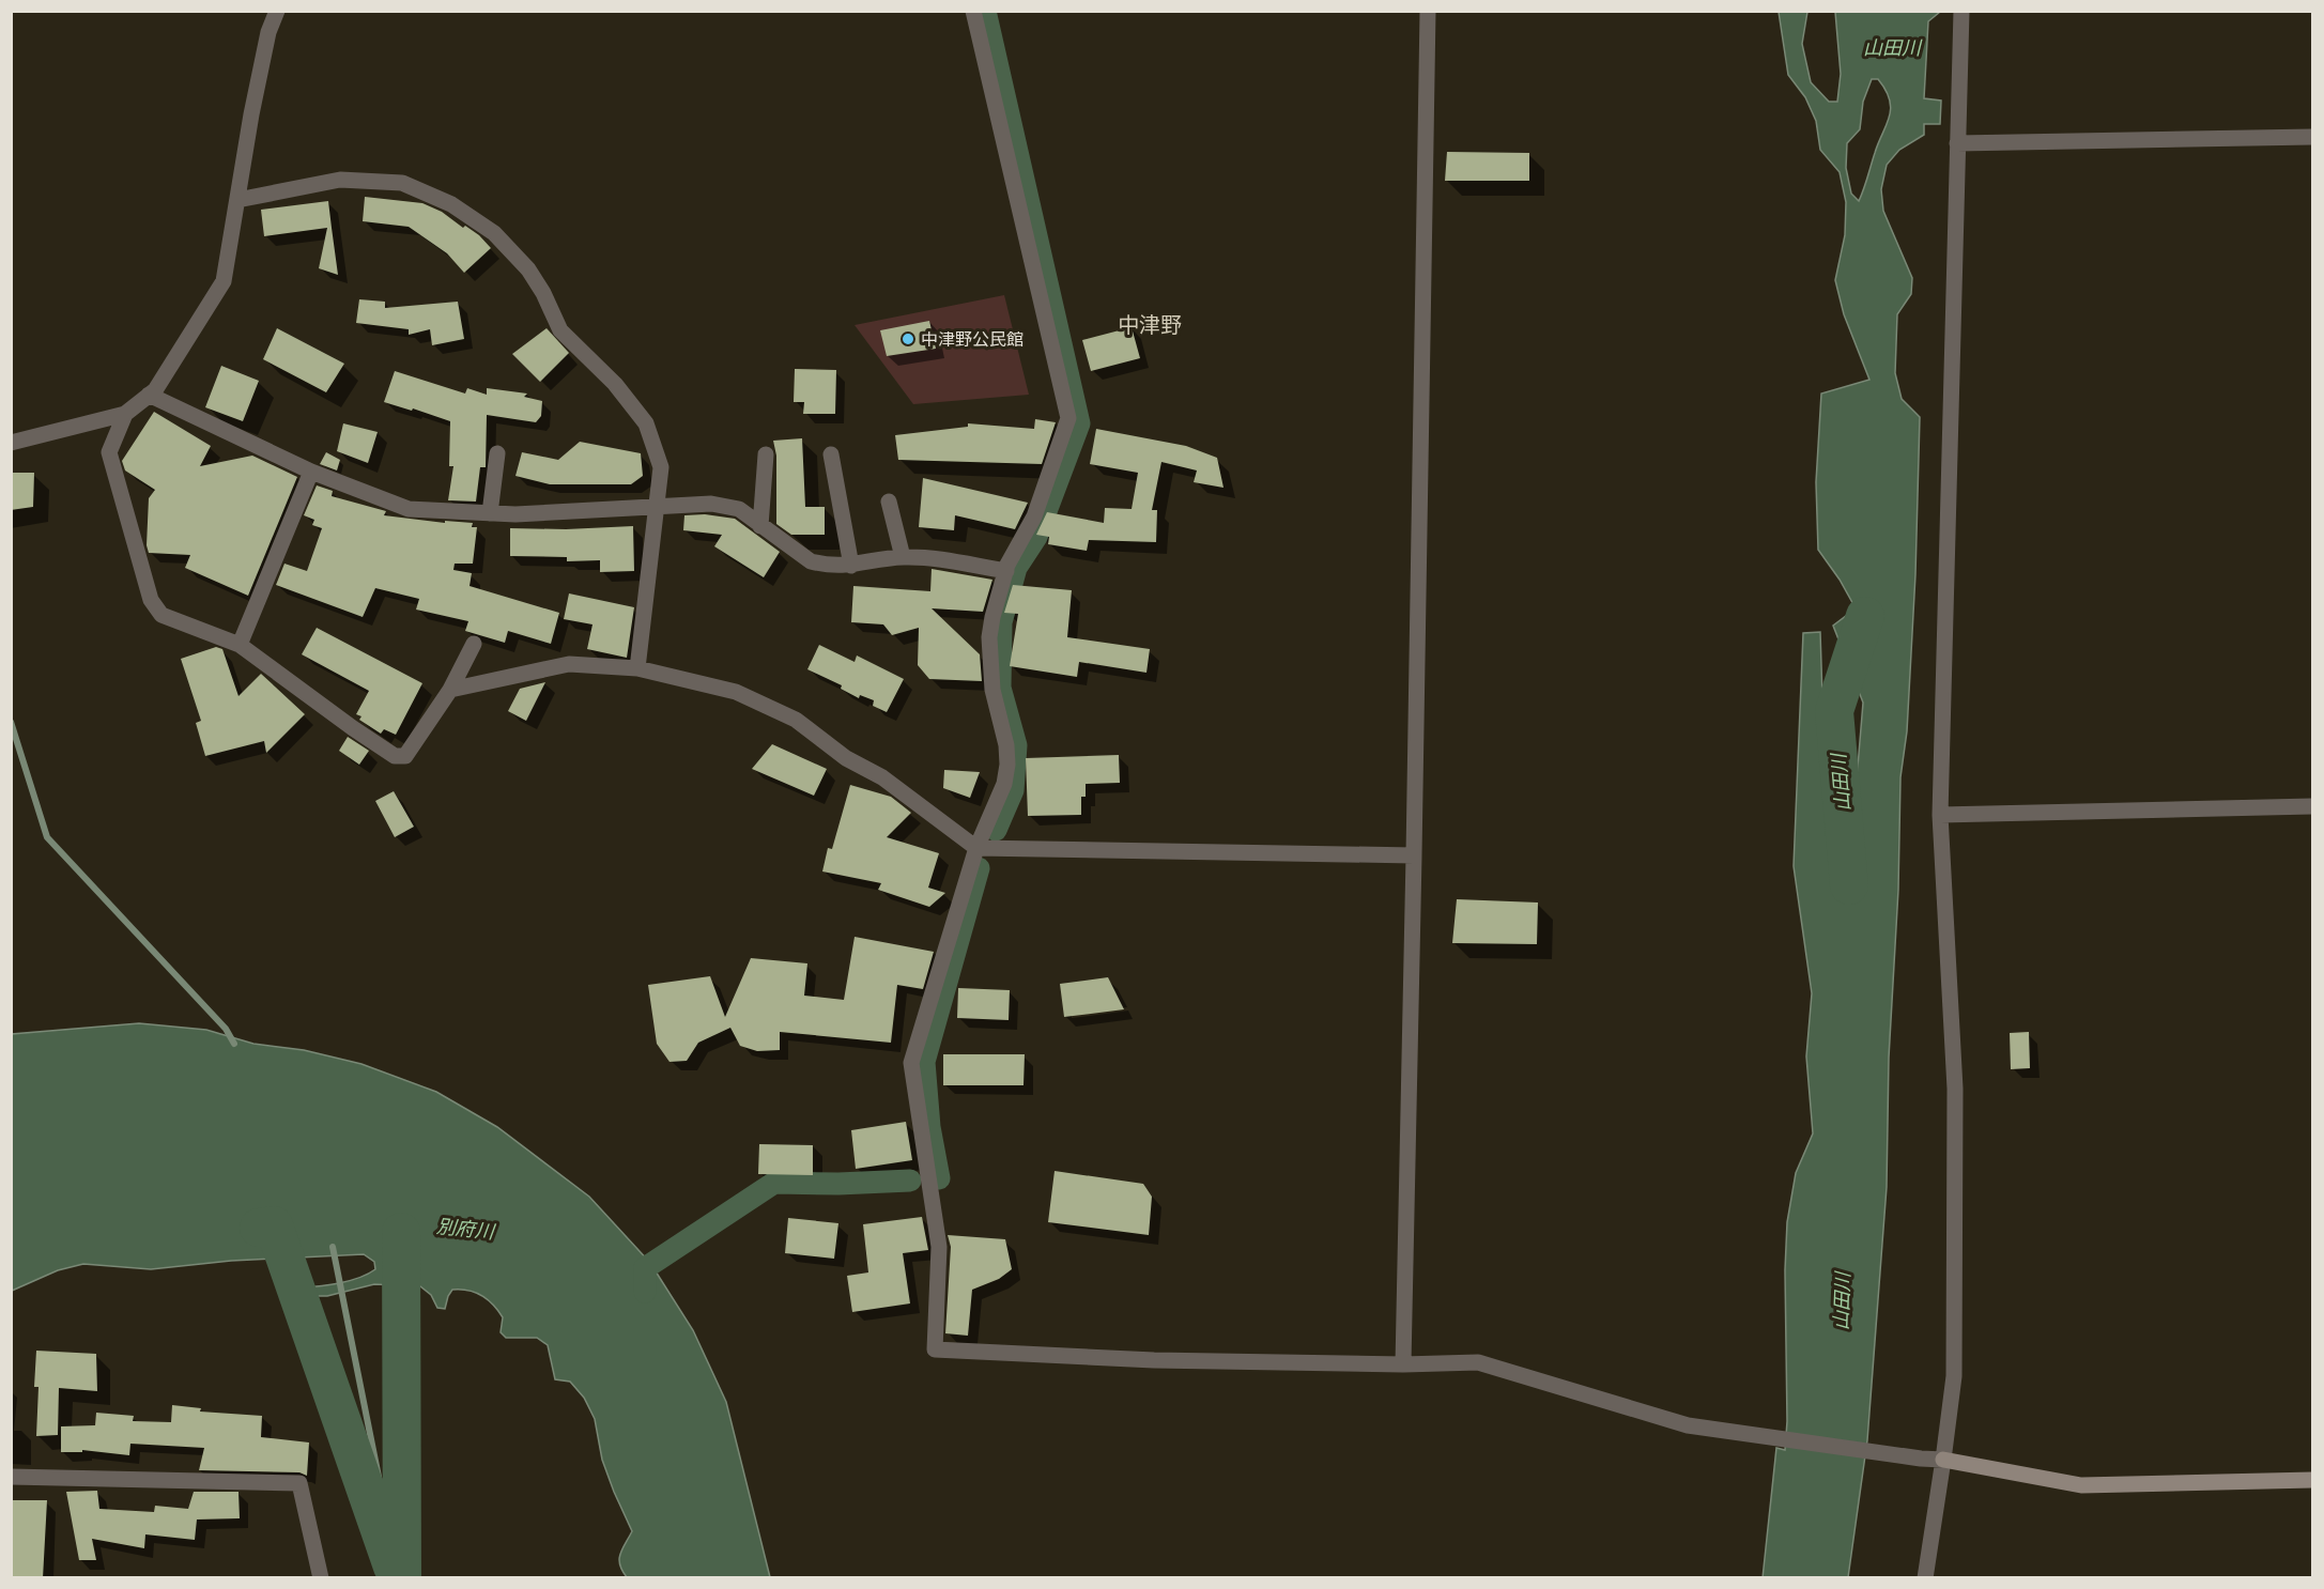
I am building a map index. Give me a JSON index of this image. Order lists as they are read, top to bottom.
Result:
{
  "districts": ["中津野"],
  "water": ["山田川", "別府川"],
  "places": ["中津野公民館"]
}
